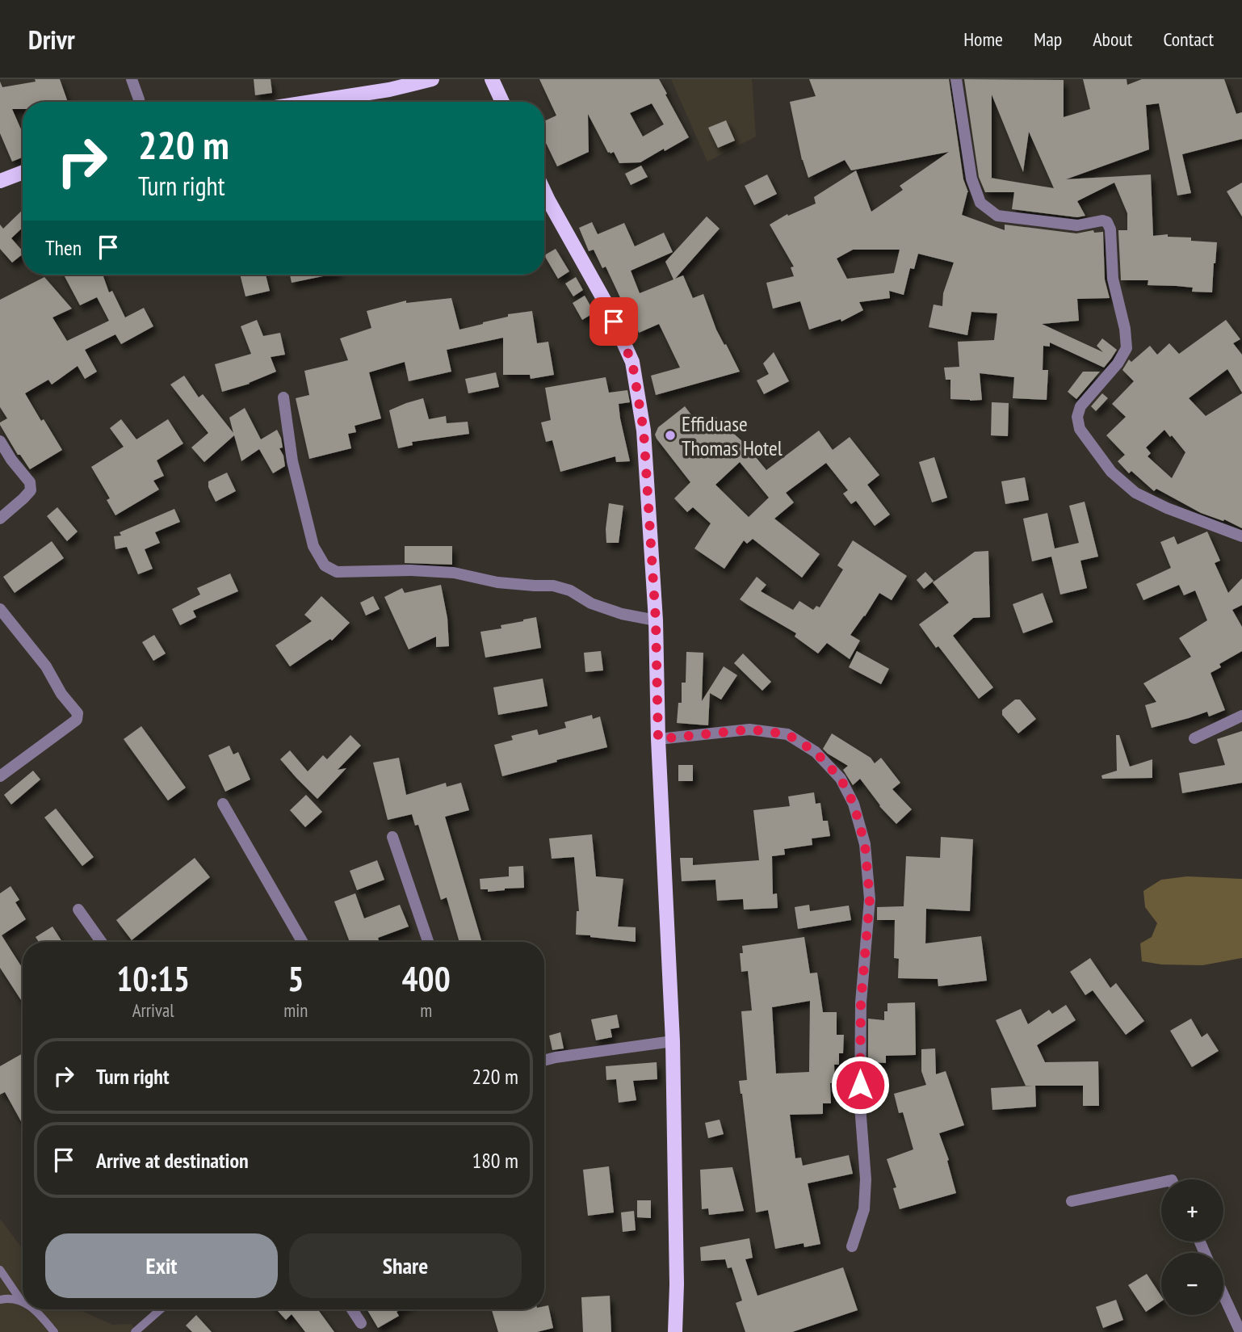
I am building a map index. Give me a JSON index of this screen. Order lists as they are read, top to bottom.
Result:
{
  "places": ["Effiduase Thomas Hotel"],
  "page": {
    "header": "Drivr",
    "nav": [
      "Home",
      "Map",
      "About",
      "Contact"
    ],
    "turn": ["220 m", "Turn right"],
    "then": "Then",
    "eta": [
      "10:15",
      "Arrival",
      "5",
      "min",
      "400",
      "m"
    ],
    "list": [
      {
        "name": "Turn right",
        "value": "220 m"
      },
      {
        "name": "Arrive at destination",
        "value": "180 m"
      }
    ],
    "map_buttons": ["+", "−"],
    "buttons": ["Exit", "Share"]
  }
}
